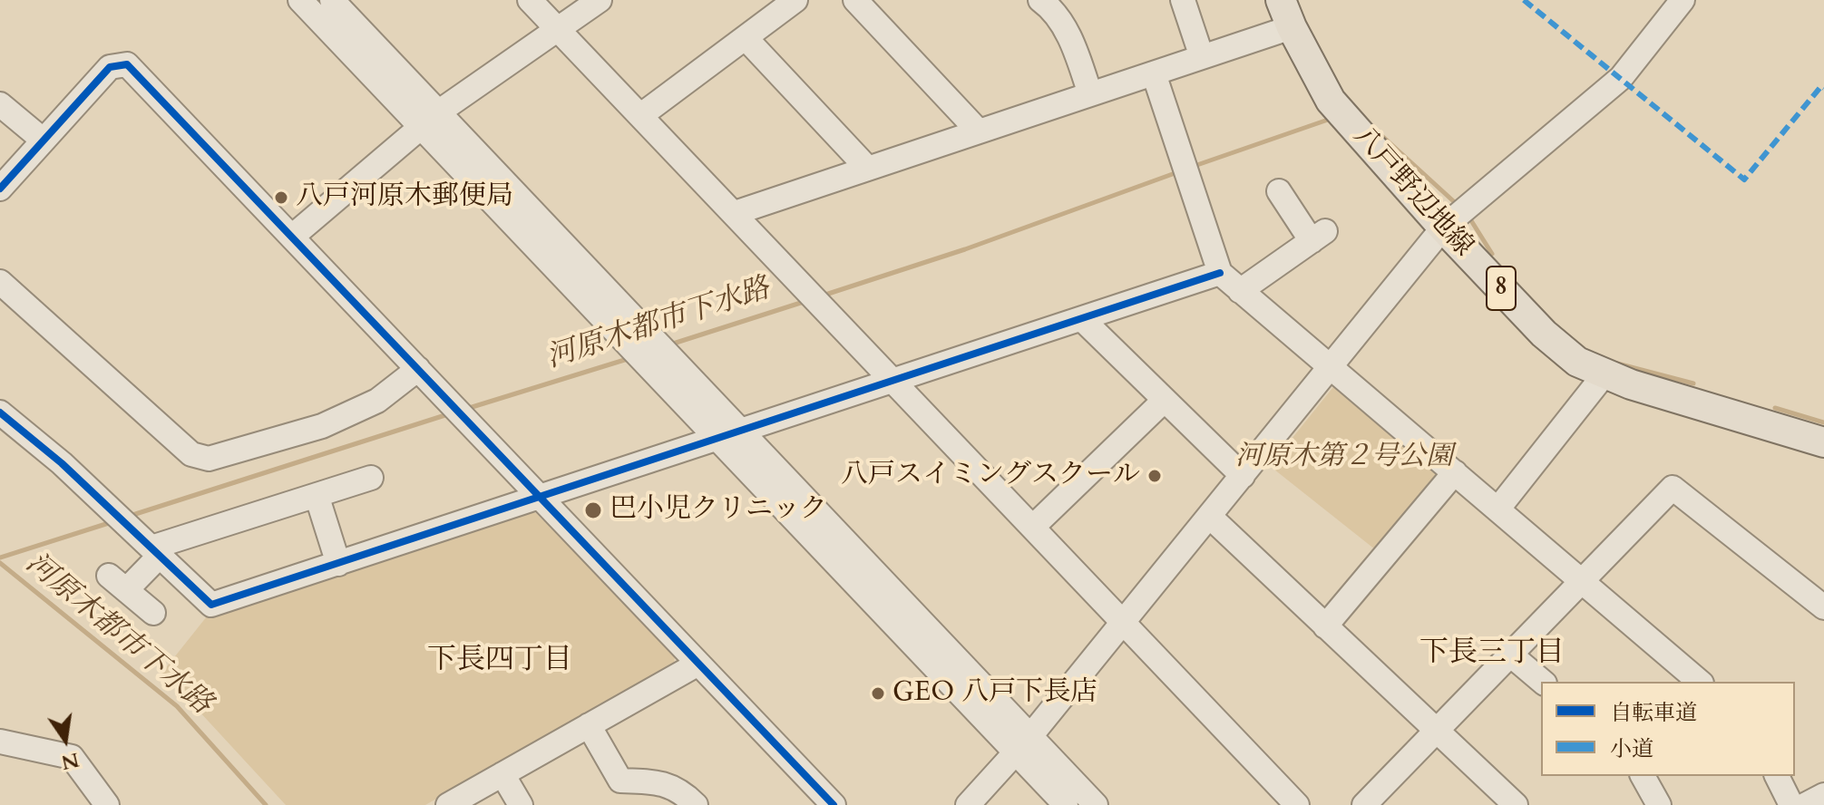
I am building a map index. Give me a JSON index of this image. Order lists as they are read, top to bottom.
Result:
{
  "streets": {
    "main road": ["八戸野辺地線", "8"]
  },
  "districts": ["下長三丁目", "下長四丁目"],
  "water": ["河原木都市下水路"],
  "parks": ["河原木第２号公園"],
  "places": [
    "八戸河原木郵便局",
    "八戸スイミングスクール",
    "巴小児クリニック",
    "GEO 八戸下長店"
  ],
  "legend": ["自転車道", "小道"],
  "north": "bottom"
}
